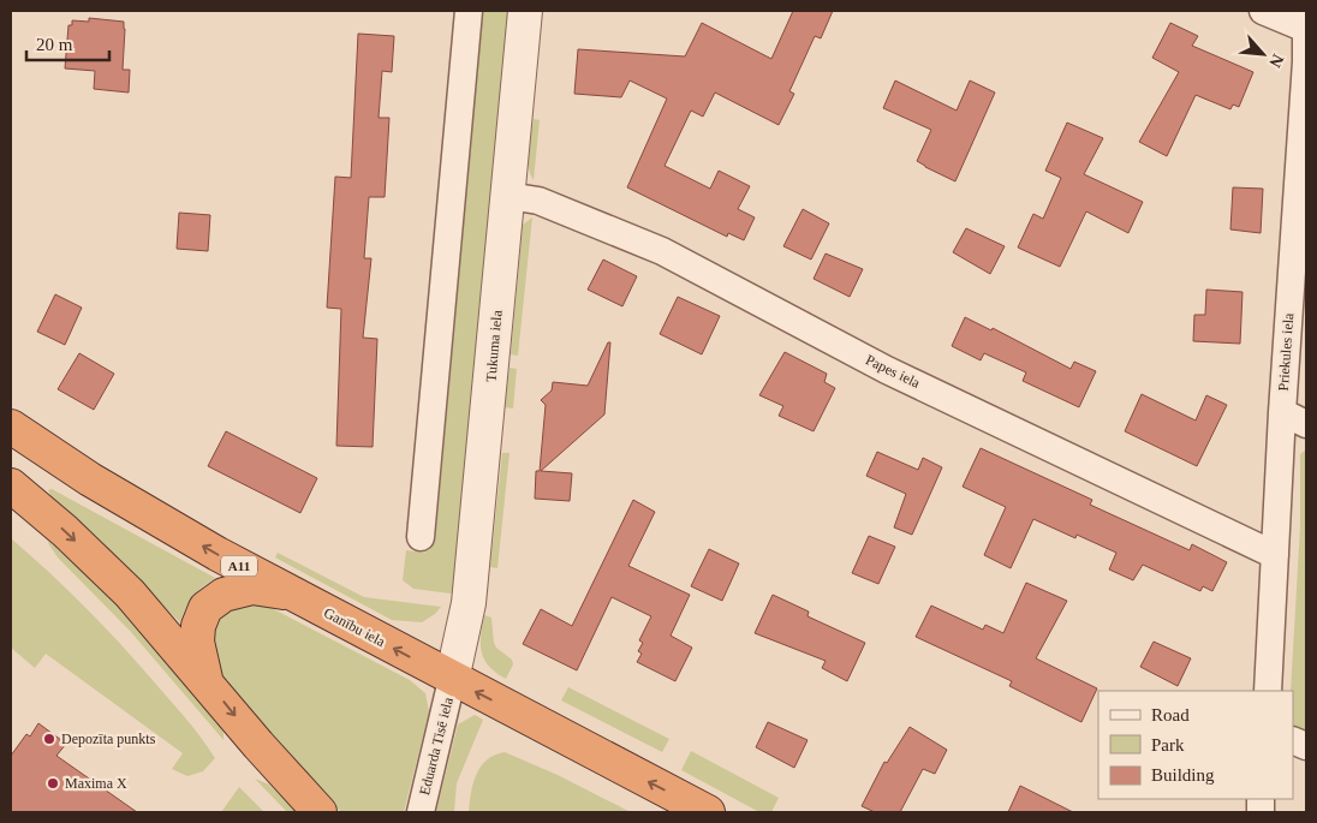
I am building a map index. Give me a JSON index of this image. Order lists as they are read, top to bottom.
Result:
{
  "streets": {
    "highway": ["A11", "Ganību iela"],
    "street": [
      "Tukuma iela",
      "Priekules iela",
      "Papes iela",
      "Eduarda Tisē iela"
    ]
  },
  "crossings": [
    ["Tukuma iela", "Papes iela"],
    ["Tukuma iela", "Ganību iela"],
    ["Tukuma iela", "Eduarda Tisē iela"],
    ["Priekules iela", "Papes iela"],
    ["Ganību iela", "Eduarda Tisē iela"]
  ],
  "places": ["Depozīta punkts", "Maxima X"],
  "legend": ["Road", "Park", "Building"],
  "scale_bar": "20 m",
  "north": "bottom right"
}
